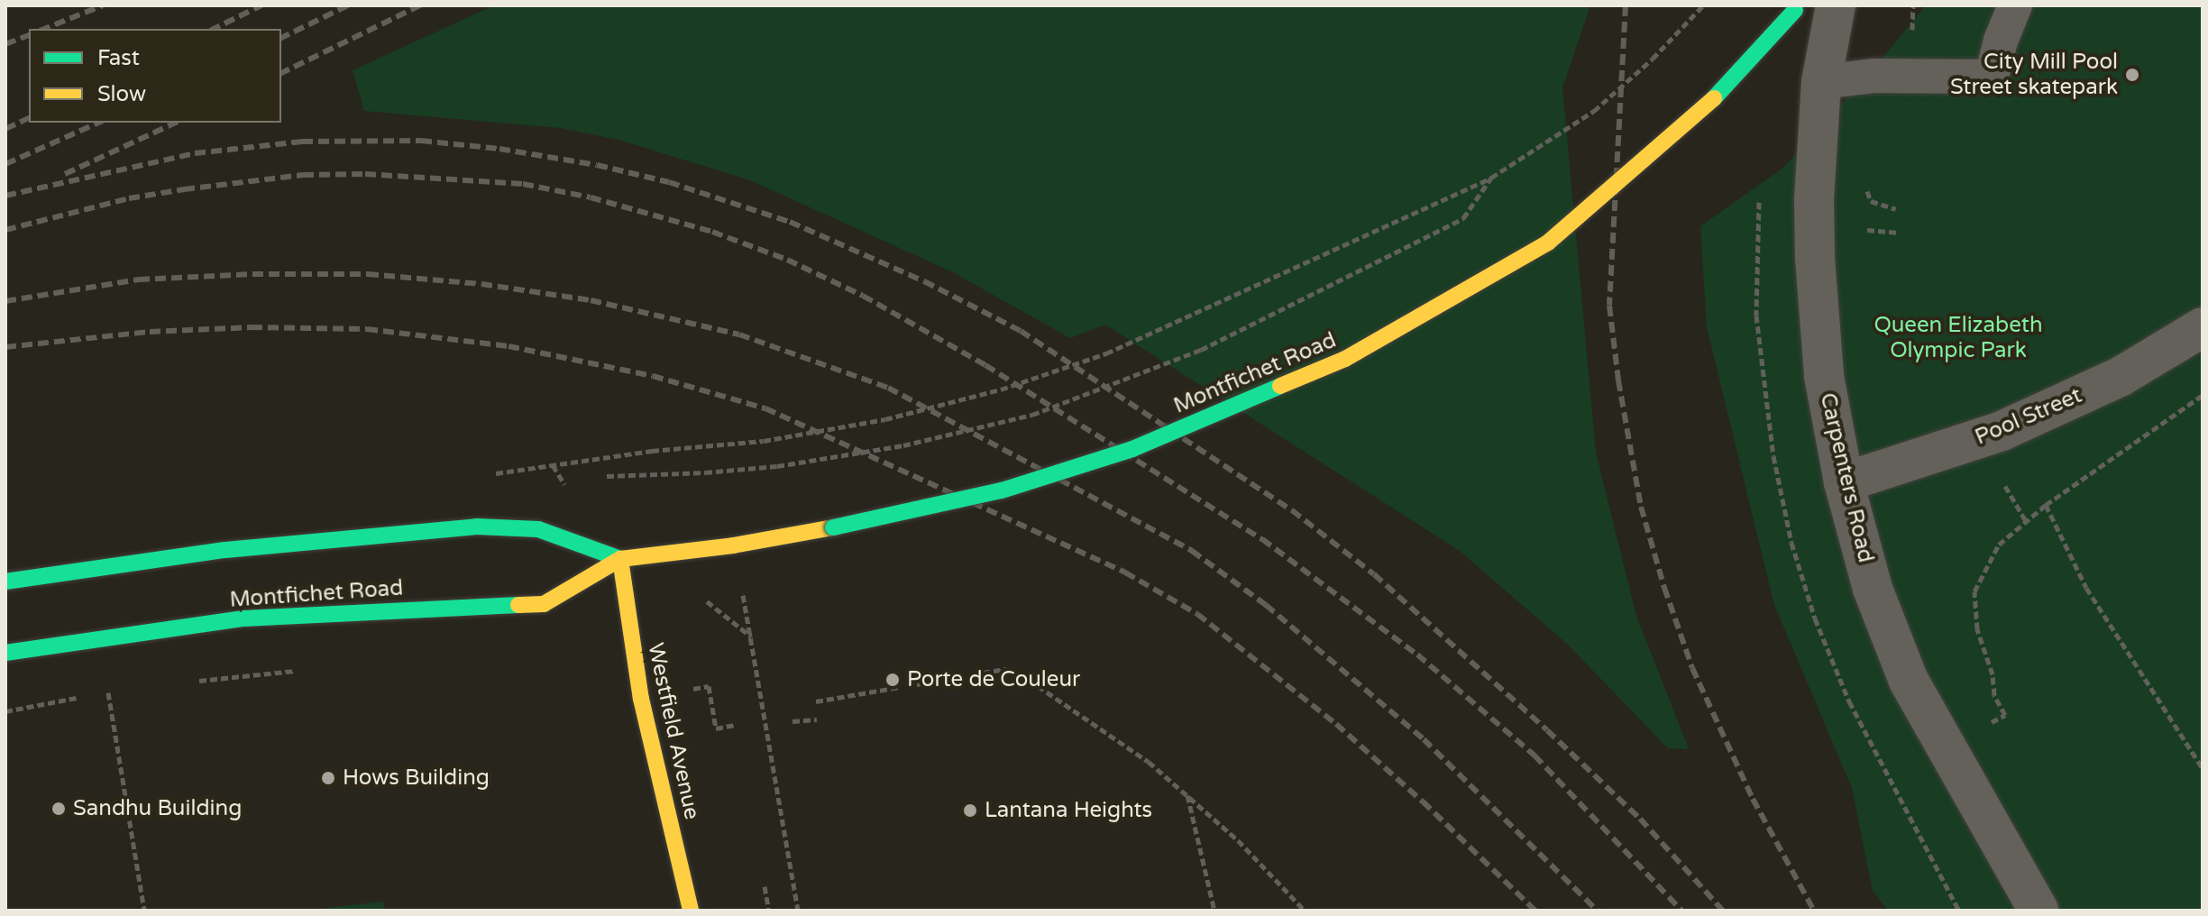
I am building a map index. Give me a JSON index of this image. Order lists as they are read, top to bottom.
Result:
{
  "streets": {
    "street": [
      "Montfichet Road",
      "Pool Street",
      "Carpenters Road",
      "Westfield Avenue"
    ]
  },
  "crossings": [
    ["Montfichet Road", "Westfield Avenue"],
    ["Pool Street", "Carpenters Road"]
  ],
  "parks": ["Queen Elizabeth Olympic Park"],
  "places": [
    "City Mill Pool Street skatepark",
    "Porte de Couleur",
    "Hows Building",
    "Sandhu Building",
    "Lantana Heights"
  ],
  "legend": ["Fast", "Slow"]
}
